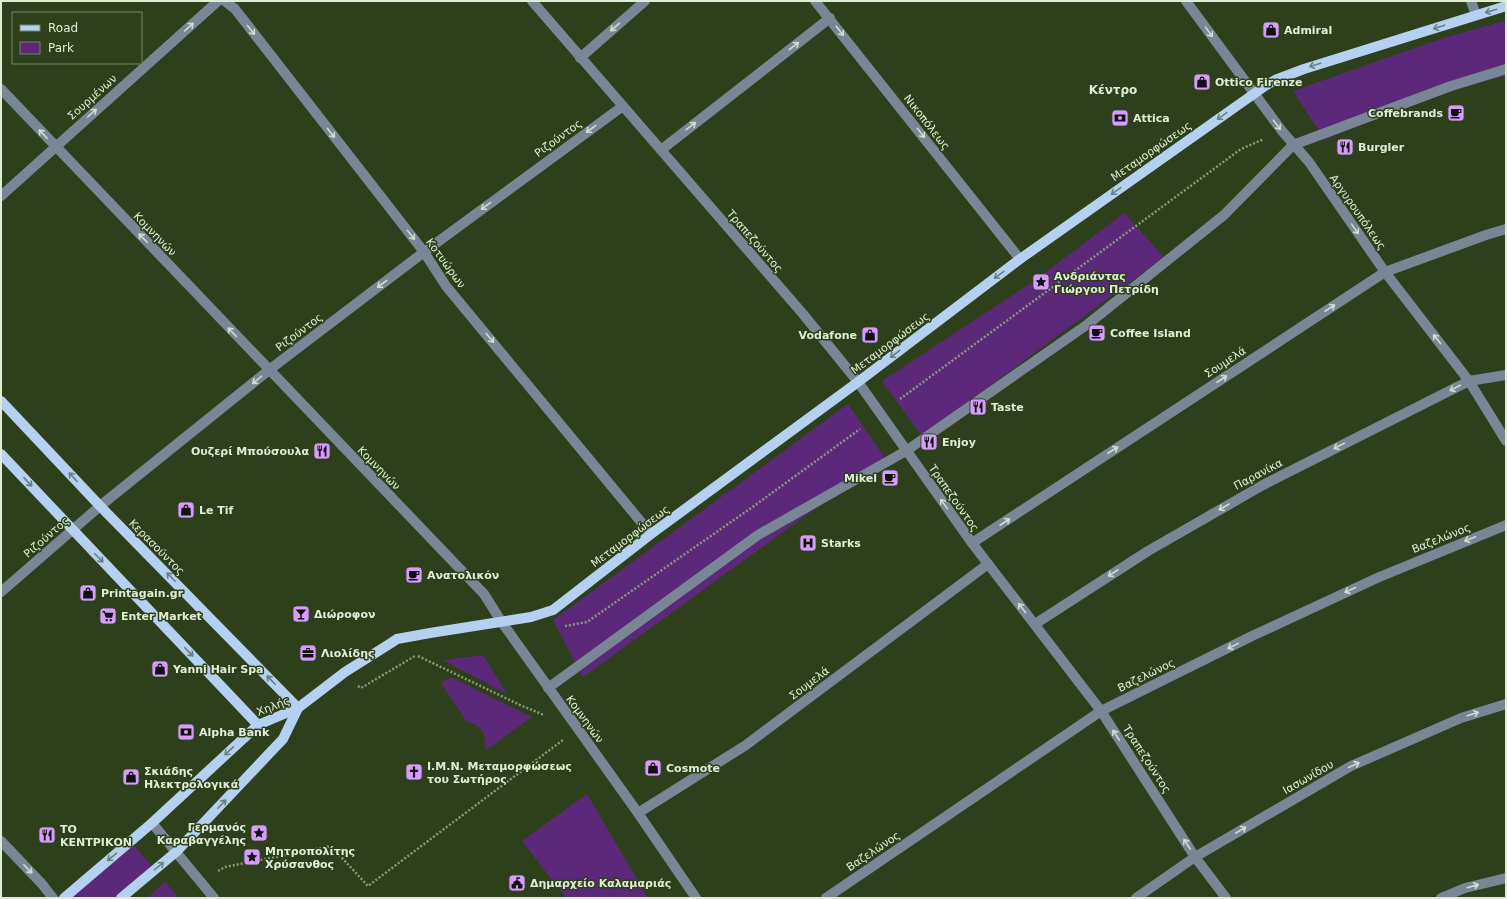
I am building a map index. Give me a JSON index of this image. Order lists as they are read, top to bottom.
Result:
{
  "streets": {
    "main road": ["Μεταμορφώσεως", "Κερασούντος", "Χηλής"],
    "street": [
      "Σουρμένων",
      "Νικοπόλεως",
      "Ριζούντος",
      "Αργυρουπόλεως",
      "Κομνηνών",
      "Τραπεζούντος",
      "Κοτυώρων",
      "Σουμελά",
      "Παρανίκα",
      "Βαζελώνος",
      "Ιασωνίδου"
    ]
  },
  "crossings": [
    ["Σουρμένων", "Κομνηνών"],
    ["Νικοπόλεως", "Μεταμορφώσεως"],
    ["Ριζούντος", "Κομνηνών"],
    ["Ριζούντος", "Τραπεζούντος"],
    ["Ριζούντος", "Κοτυώρων"],
    ["Ριζούντος", "Κερασούντος"],
    ["Μεταμορφώσεως", "Αργυρουπόλεως"],
    ["Μεταμορφώσεως", "Κομνηνών"],
    ["Μεταμορφώσεως", "Τραπεζούντος"],
    ["Μεταμορφώσεως", "Κοτυώρων"],
    ["Μεταμορφώσεως", "Κερασούντος"],
    ["Μεταμορφώσεως", "Χηλής"],
    ["Αργυρουπόλεως", "Σουμελά"],
    ["Αργυρουπόλεως", "Παρανίκα"],
    ["Κομνηνών", "Σουμελά"],
    ["Τραπεζούντος", "Σουμελά"],
    ["Τραπεζούντος", "Παρανίκα"],
    ["Τραπεζούντος", "Βαζελώνος"],
    ["Τραπεζούντος", "Ιασωνίδου"],
    ["Κερασούντος", "Χηλής"]
  ],
  "one_way": [
    "Σουρμένων",
    "Νικοπόλεως",
    "Ριζούντος",
    "Μεταμορφώσεως",
    "Κομνηνών",
    "Κοτυώρων",
    "Σουμελά",
    "Παρανίκα",
    "Βαζελώνος",
    "Ιασωνίδου"
  ],
  "districts": ["Κέντρο"],
  "places": {
    "shop": [
      "Admiral",
      "Ottico Firenze",
      "Vodafone",
      "Le Tif",
      "Printagain.gr",
      "Yanni Hair Spa",
      "Cosmote",
      "Σκιάδης Ηλεκτρολογικά"
    ],
    "cafe": [
      "Coffebrands",
      "Coffee Island",
      "Mikel",
      "Ανατολικόν"
    ],
    "bank": ["Attica", "Alpha Bank"],
    "restaurant": [
      "Burgler",
      "Taste",
      "Enjoy",
      "Ουζερί Μπούσουλα",
      "ΤΟ ΚΕΝΤΡΙΚΟΝ"
    ],
    "place": ["Ανδριάντας Γιώργου Πετρίδη", "Γερμανός Καραβαγγέλης", "Μητροπολίτης Χρύσανθος"],
    "hospital": ["Starks"],
    "bar": ["Διώροφον"],
    "supermarket": ["Enter Market"],
    "office": ["Λιολίδης"],
    "church": ["Ι.Μ.Ν. Μεταμορφώσεως του Σωτήρος"],
    "public building": ["Δημαρχείο Καλαμαριάς"]
  },
  "legend": ["Road", "Park"]
}
